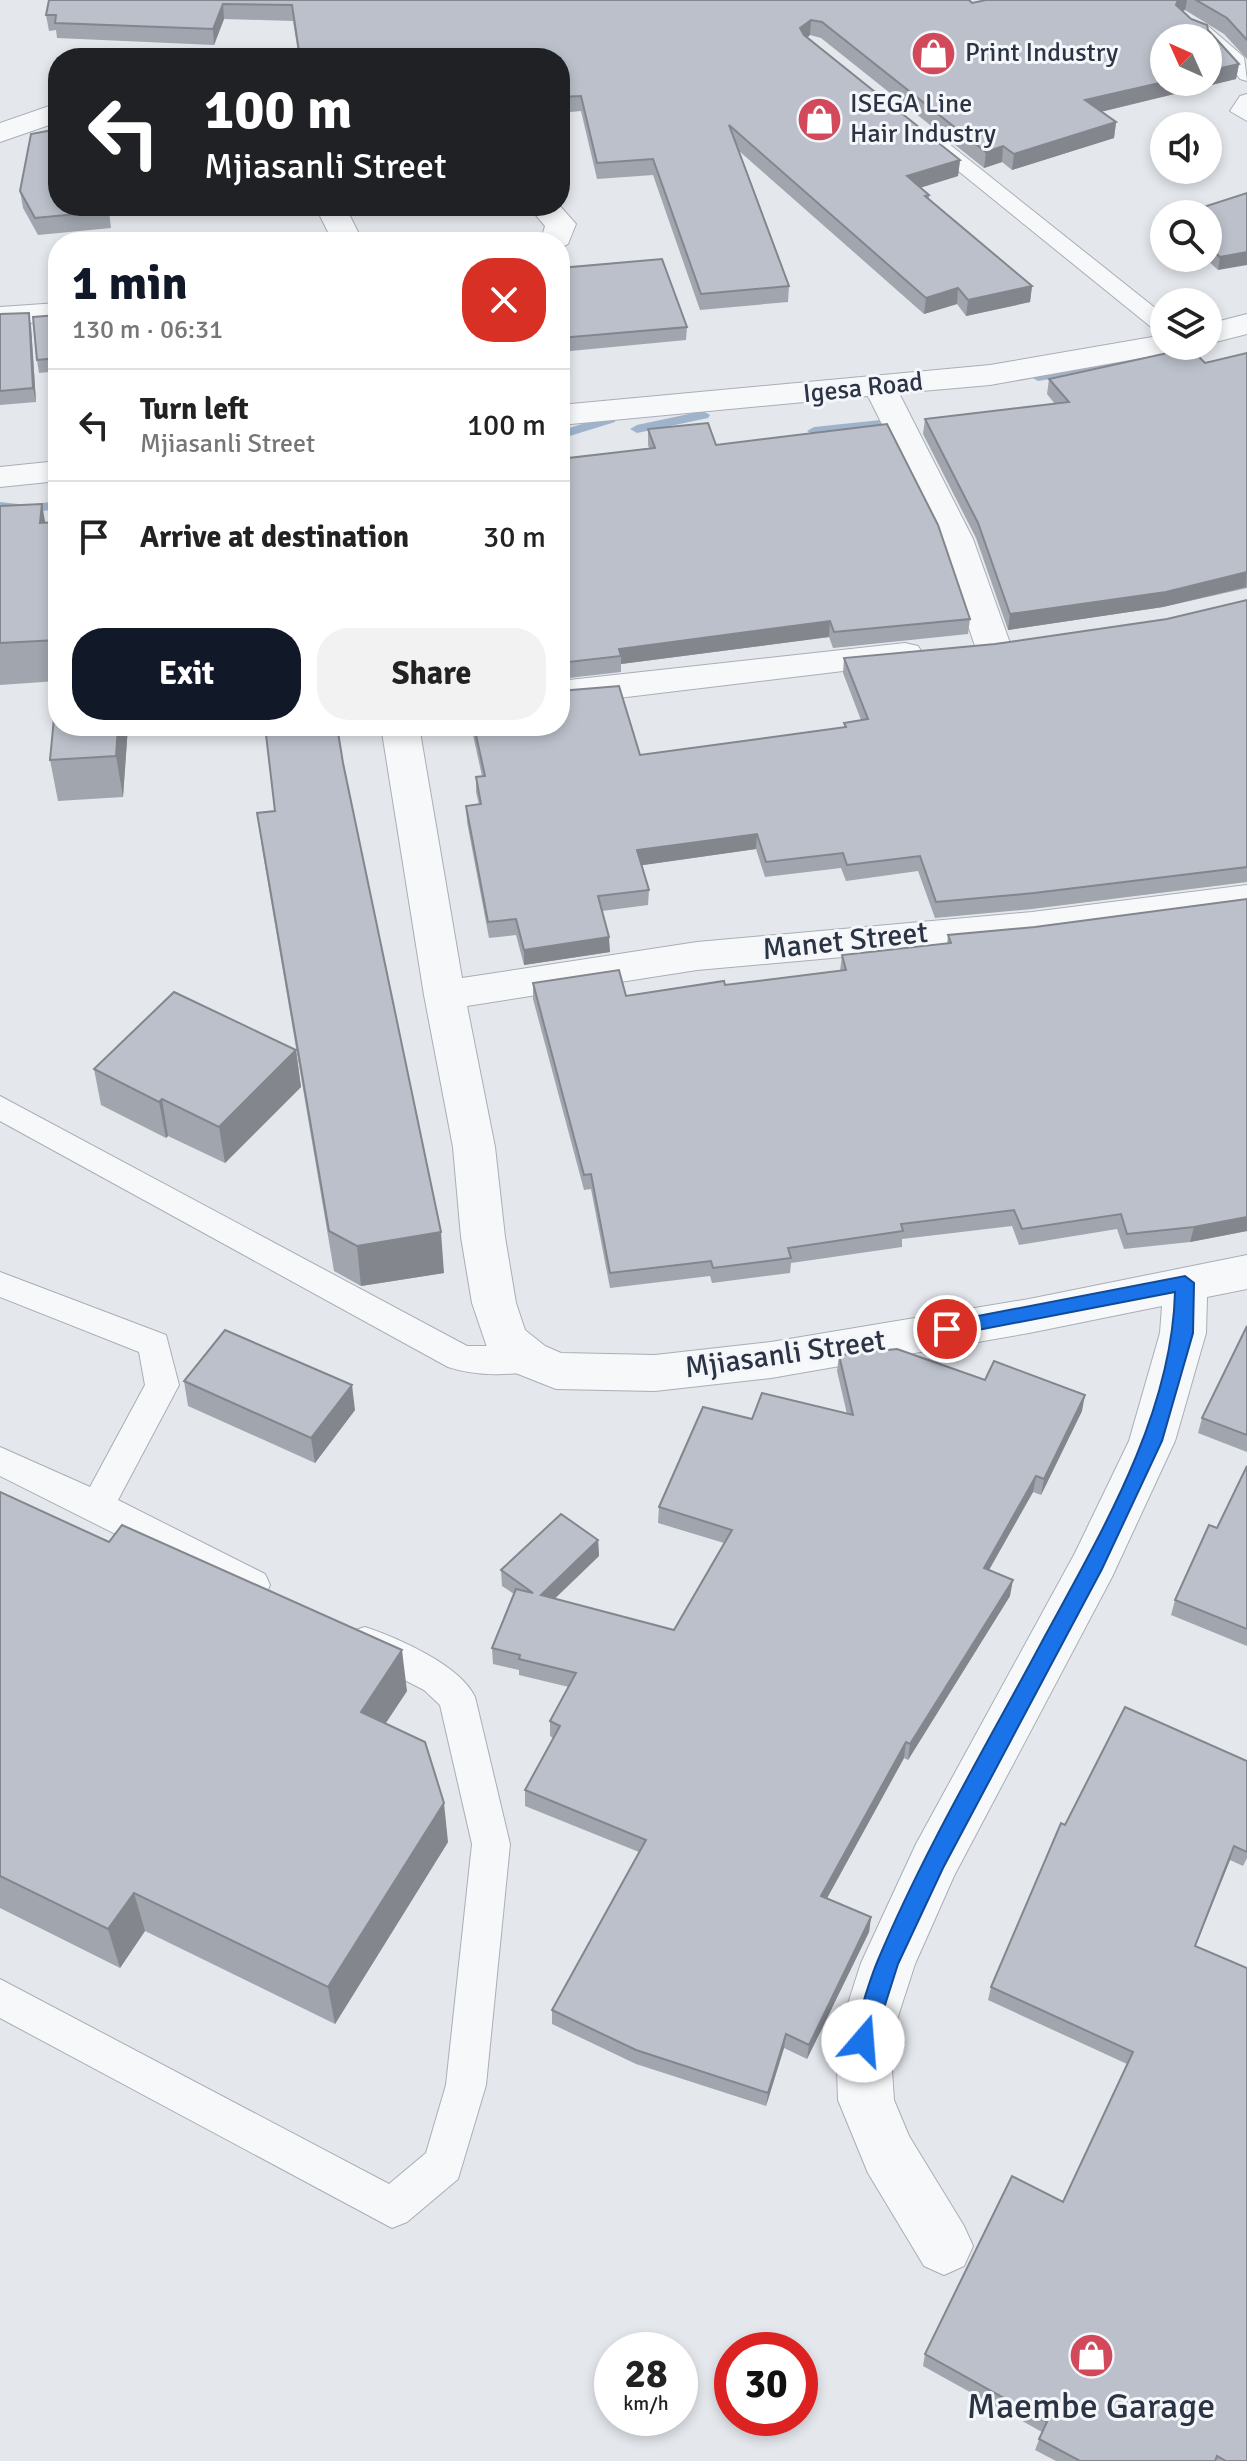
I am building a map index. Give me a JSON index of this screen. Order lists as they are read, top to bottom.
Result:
{
  "streets": {
    "street": ["Igesa Road", "Manet Street", "Mjiasanli Street"]
  },
  "places": {
    "shop": ["Print Industry", "ISEGA Line Hair Industry", "Maembe Garage"]
  },
  "north": "top left",
  "page": {
    "turn": ["100 m", "Mjiasanli Street"],
    "heading": ["1 min", "130 m · 06:31"],
    "list": [
      {
        "name": "Turn left",
        "note": "Mjiasanli Street",
        "value": "100 m"
      },
      {
        "name": "Arrive at destination",
        "value": "30 m"
      }
    ],
    "buttons": ["Exit", "Share"],
    "speed": "28 km/h",
    "limit": "30"
  }
}
